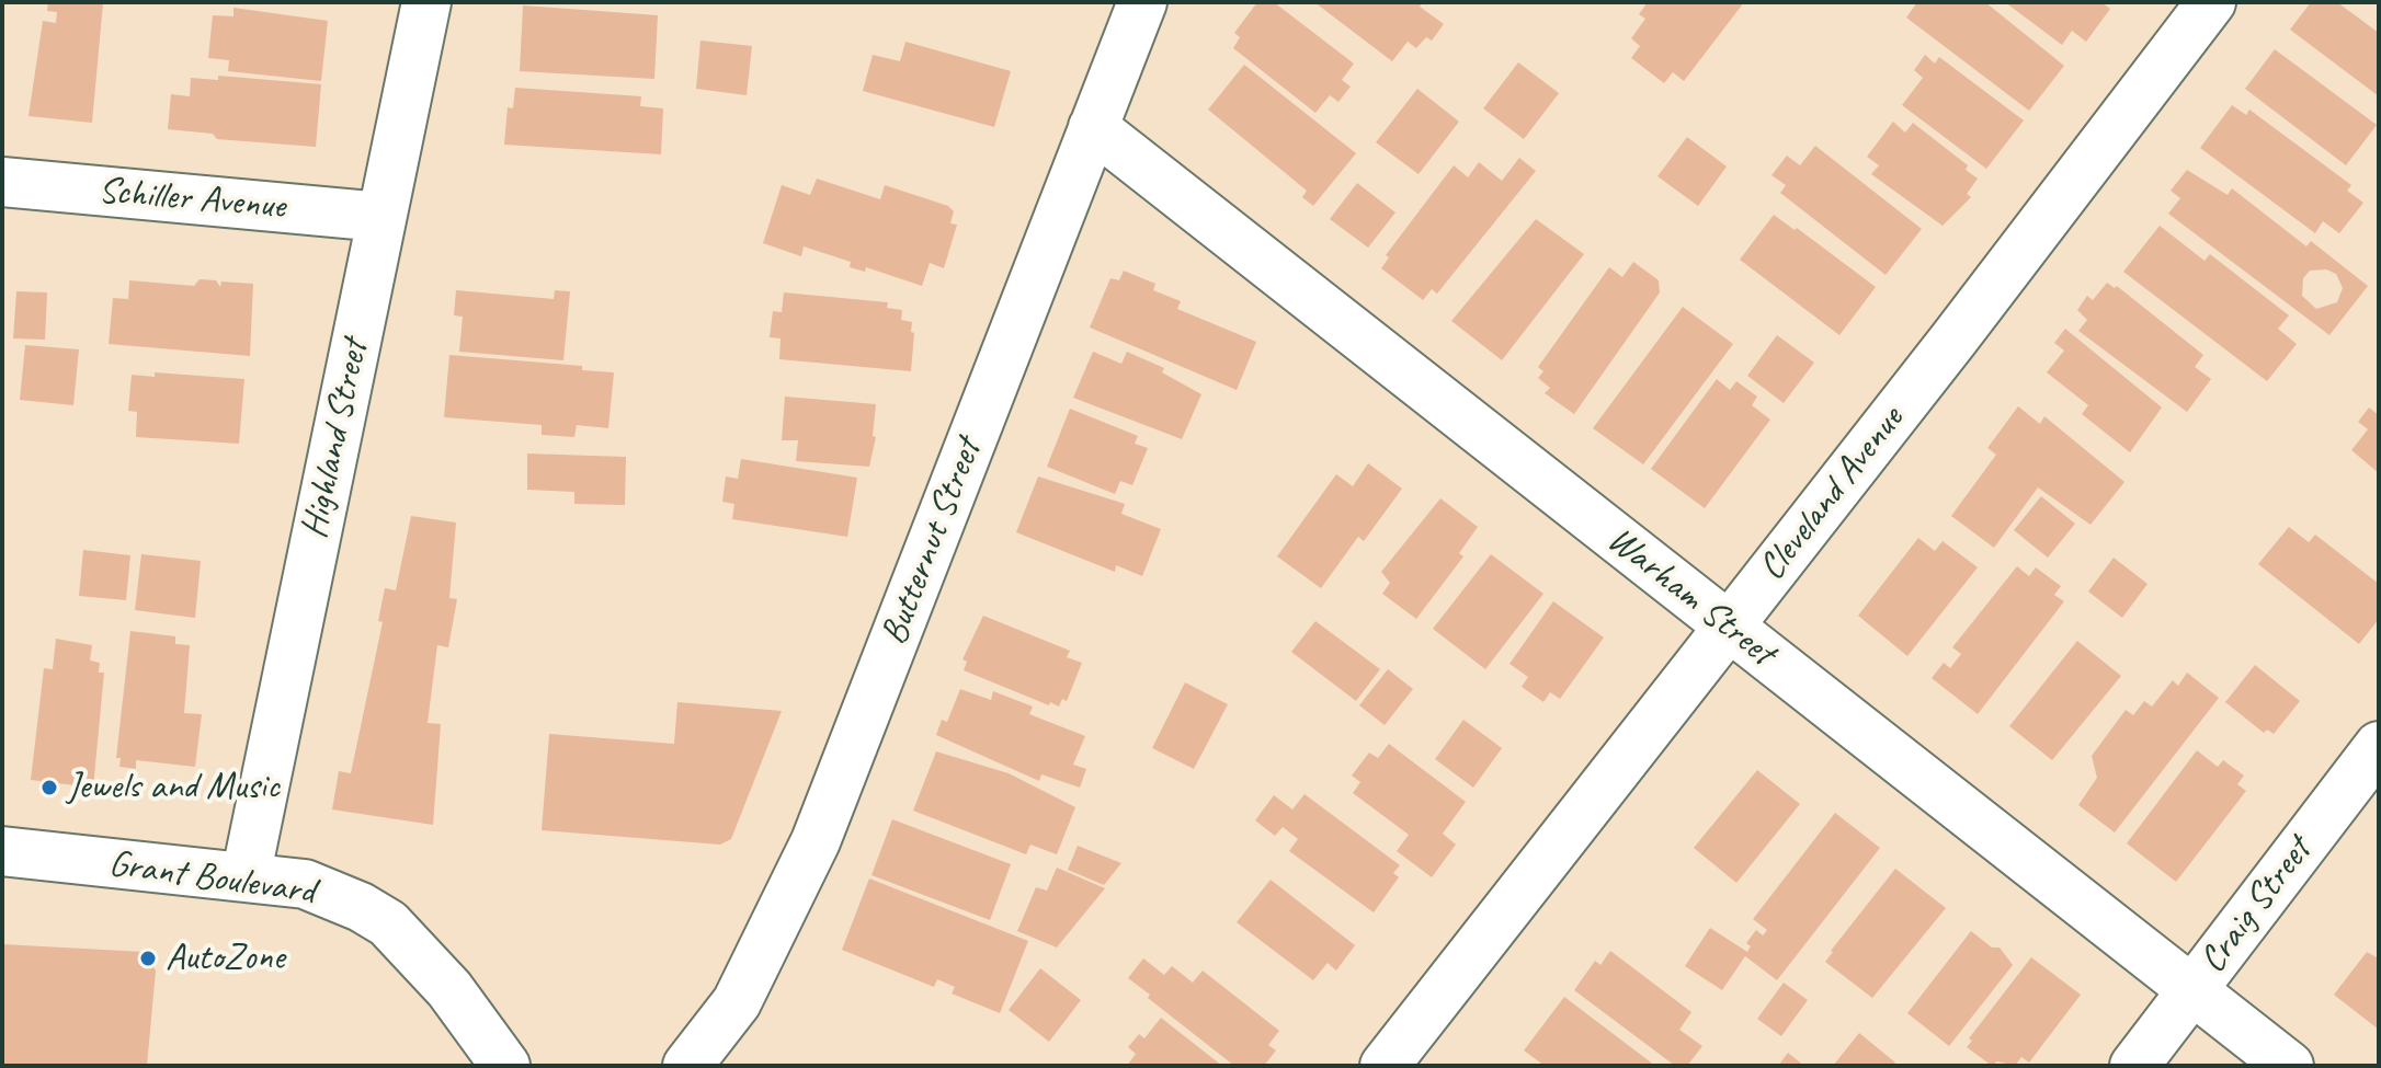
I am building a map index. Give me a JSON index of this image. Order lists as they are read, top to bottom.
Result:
{
  "streets": {
    "street": [
      "Schiller Avenue",
      "Highland Street",
      "Cleveland Avenue",
      "Butternut Street",
      "Warham Street",
      "Grant Boulevard",
      "Craig Street"
    ]
  },
  "crossings": [
    ["Schiller Avenue", "Highland Street"],
    ["Highland Street", "Grant Boulevard"],
    ["Cleveland Avenue", "Warham Street"],
    ["Butternut Street", "Warham Street"],
    ["Warham Street", "Craig Street"]
  ],
  "places": ["Jewels and Music", "AutoZone"]
}
